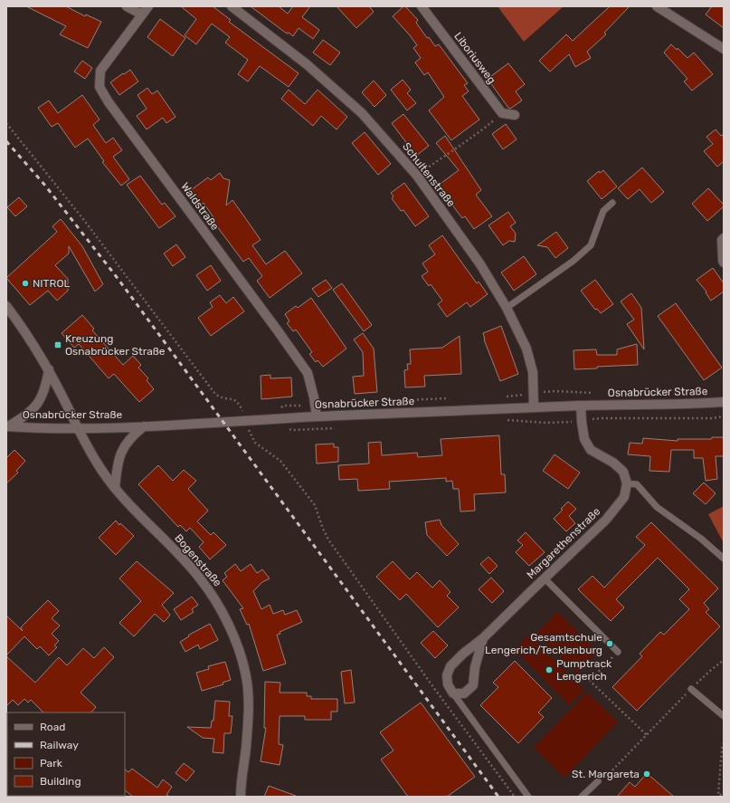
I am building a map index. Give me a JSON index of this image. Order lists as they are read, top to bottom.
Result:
{
  "streets": {
    "street": [
      "Liboriusweg",
      "Schultenstraße",
      "Waldstraße",
      "Osnabrücker Straße",
      "Margarethenstraße",
      "Bogenstraße"
    ]
  },
  "crossings": [
    ["Schultenstraße", "Osnabrücker Straße"],
    ["Waldstraße", "Osnabrücker Straße"],
    ["Osnabrücker Straße", "Bogenstraße"]
  ],
  "places": {
    "other": [
      "NITROL",
      "Gesamtschule Lengerich/Tecklenburg",
      "Pumptrack Lengerich",
      "St. Margareta"
    ],
    "transit": ["Kreuzung Osnabrücker Straße"]
  },
  "legend": [
    "Road",
    "Railway",
    "Park",
    "Building"
  ]
}
